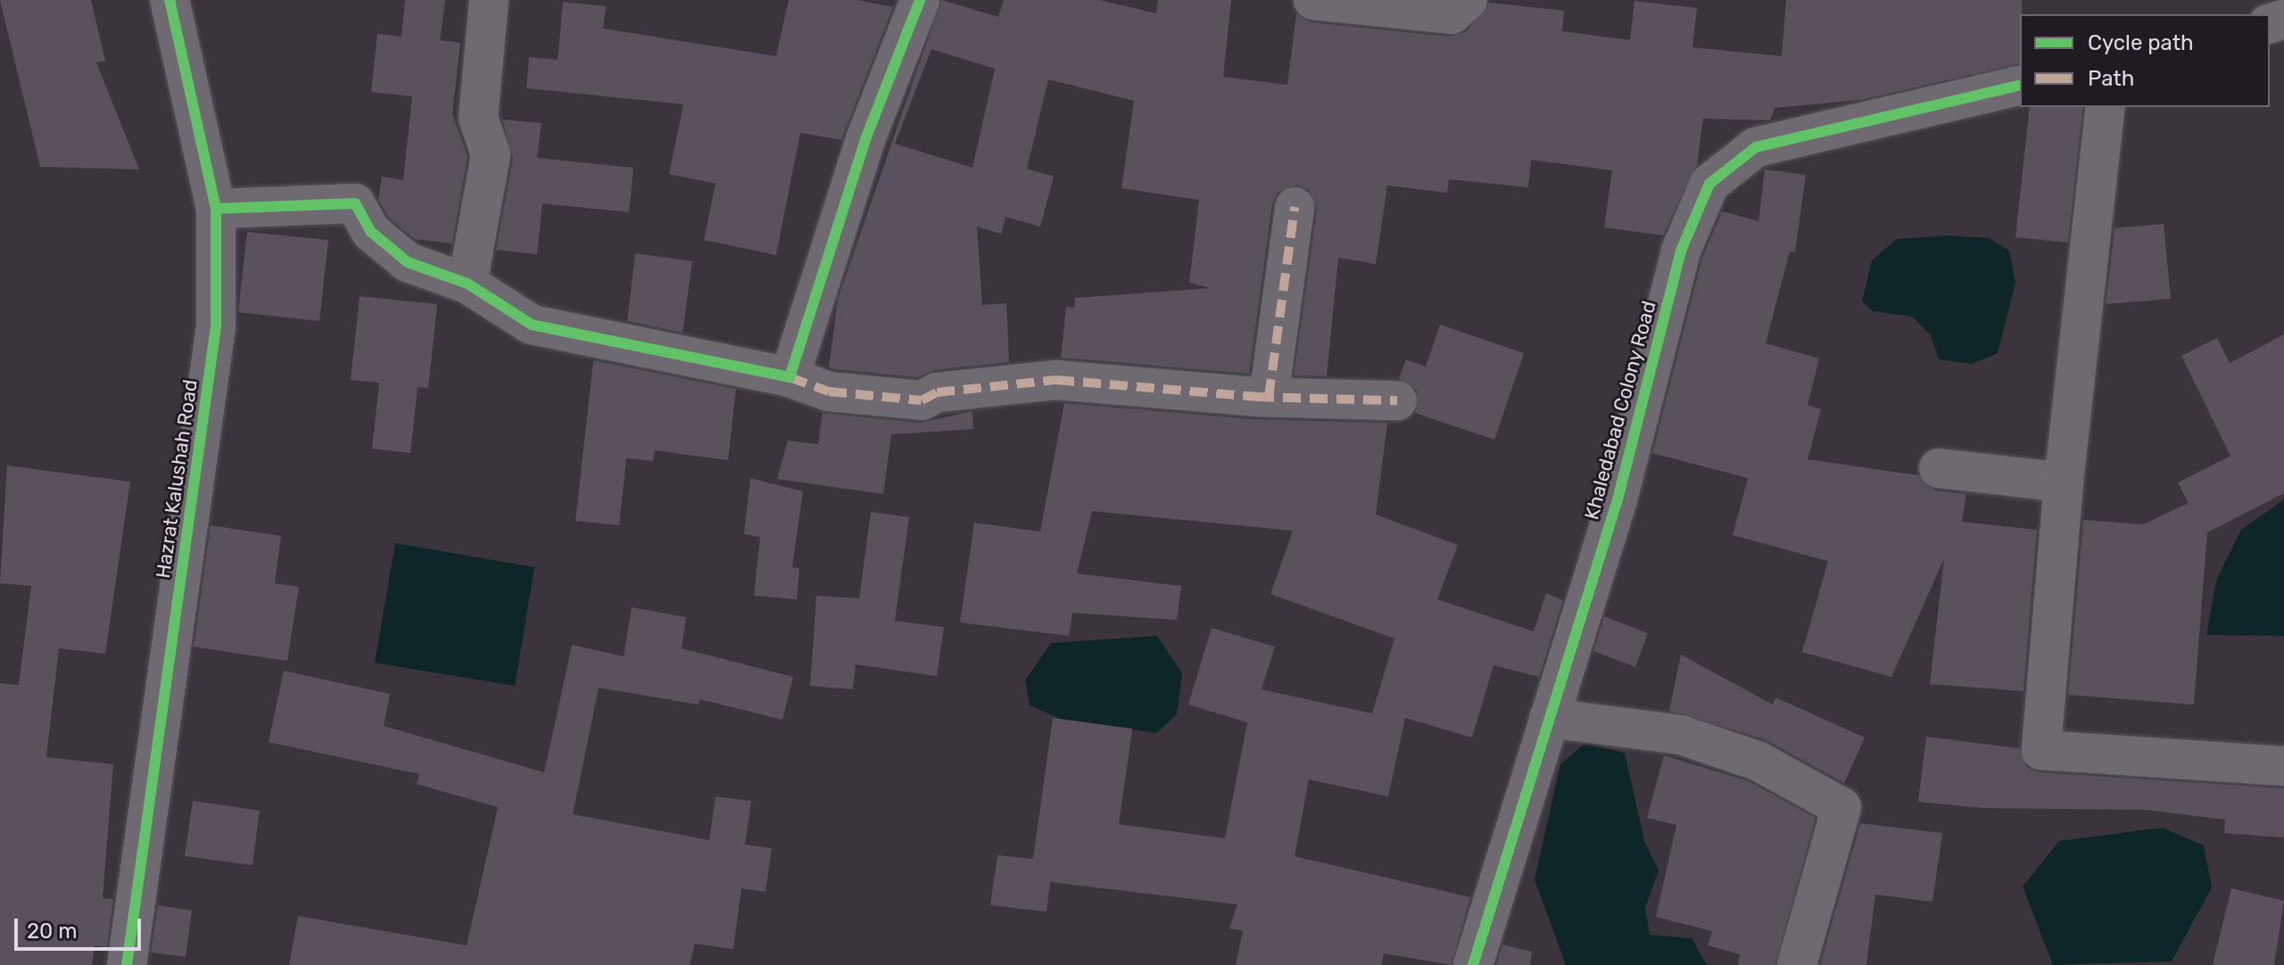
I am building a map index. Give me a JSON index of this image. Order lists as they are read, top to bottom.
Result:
{
  "streets": {
    "street": ["Khaledabad Colony Road", "Hazrat Kalushah Road"]
  },
  "legend": ["Cycle path", "Path"],
  "scale_bar": "20 m"
}
